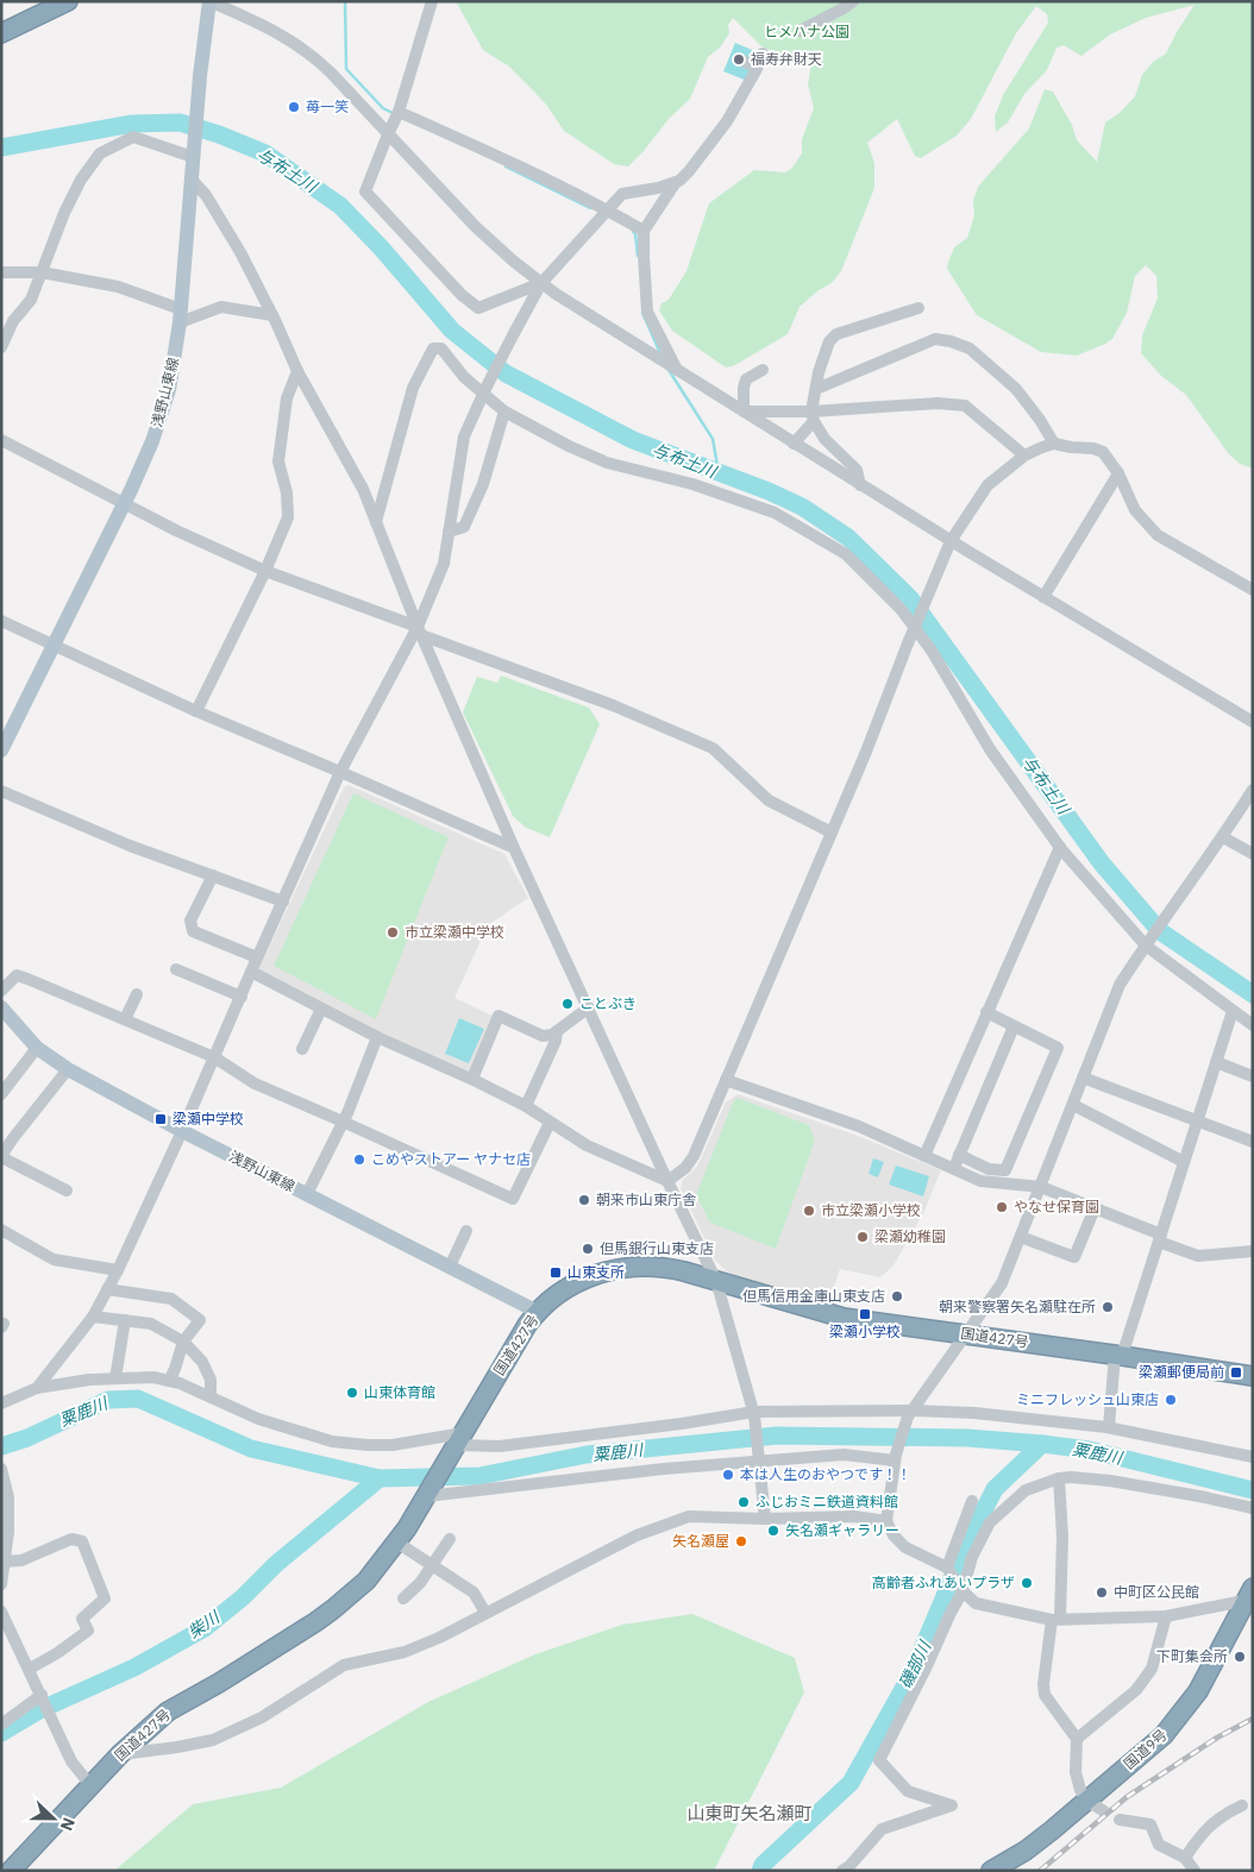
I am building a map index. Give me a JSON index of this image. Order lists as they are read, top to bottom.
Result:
{
  "streets": {
    "highway": ["国道427号", "国道9号"],
    "main road": ["浅野山東線"]
  },
  "crossings": [
    ["浅野山東線", "国道427号"]
  ],
  "districts": ["山東町矢名瀬町"],
  "water": [
    "与布土川",
    "粟鹿川",
    "柴川",
    "磯部川"
  ],
  "parks": ["ヒメハナ公園"],
  "places": {
    "other": [
      "福寿弁財天",
      "苺一笑",
      "市立梁瀬中学校",
      "ことぶき",
      "こめやストアー ヤナセ店",
      "朝来市山東庁舎",
      "やなせ保育園",
      "市立梁瀬小学校",
      "梁瀬幼稚園",
      "但馬銀行山東支店",
      "但馬信用金庫山東支店",
      "朝来警察署矢名瀬駐在所",
      "山東体育館",
      "ミニフレッシュ山東店",
      "本は人生のおやつです！！",
      "ふじおミニ鉄道資料館",
      "矢名瀬ギャラリー",
      "矢名瀬屋",
      "高齢者ふれあいプラザ",
      "中町区公民館",
      "下町集会所"
    ],
    "transit": [
      "梁瀬中学校",
      "山東支所",
      "梁瀬小学校",
      "梁瀬郵便局前"
    ]
  },
  "north": "right"
}
